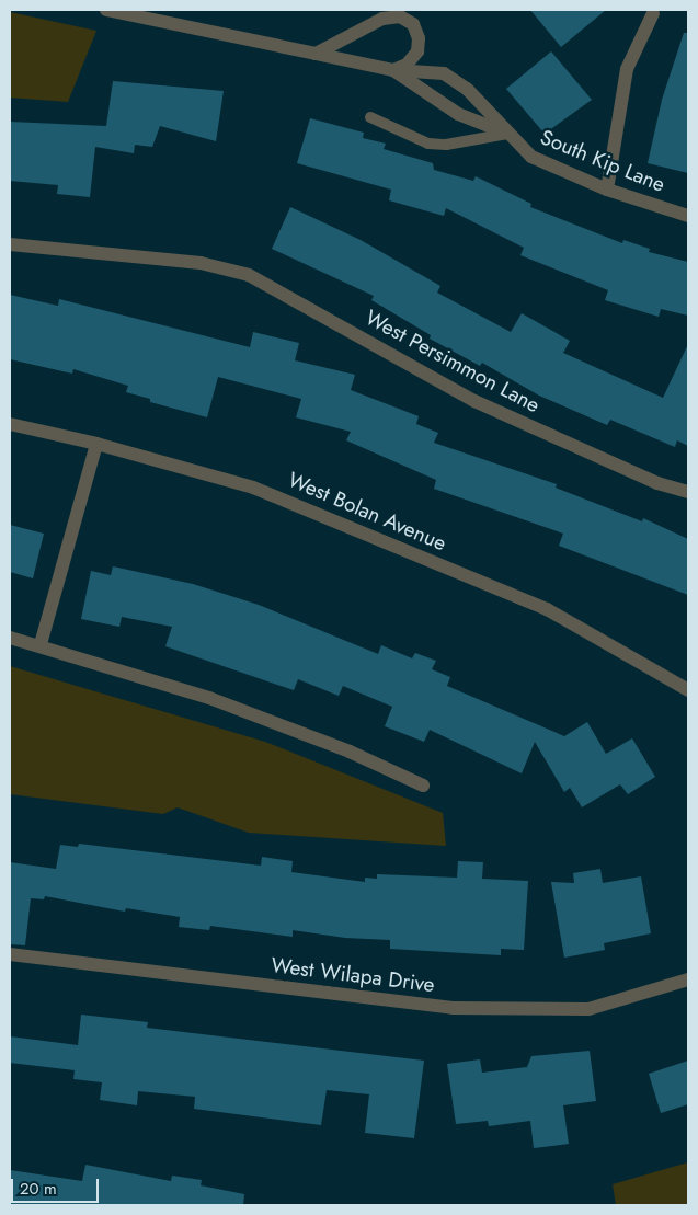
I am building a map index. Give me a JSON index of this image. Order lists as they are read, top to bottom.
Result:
{
  "streets": {
    "street": [
      "South Kip Lane",
      "West Persimmon Lane",
      "West Bolan Avenue",
      "West Wilapa Drive"
    ]
  },
  "scale_bar": "20 m"
}
